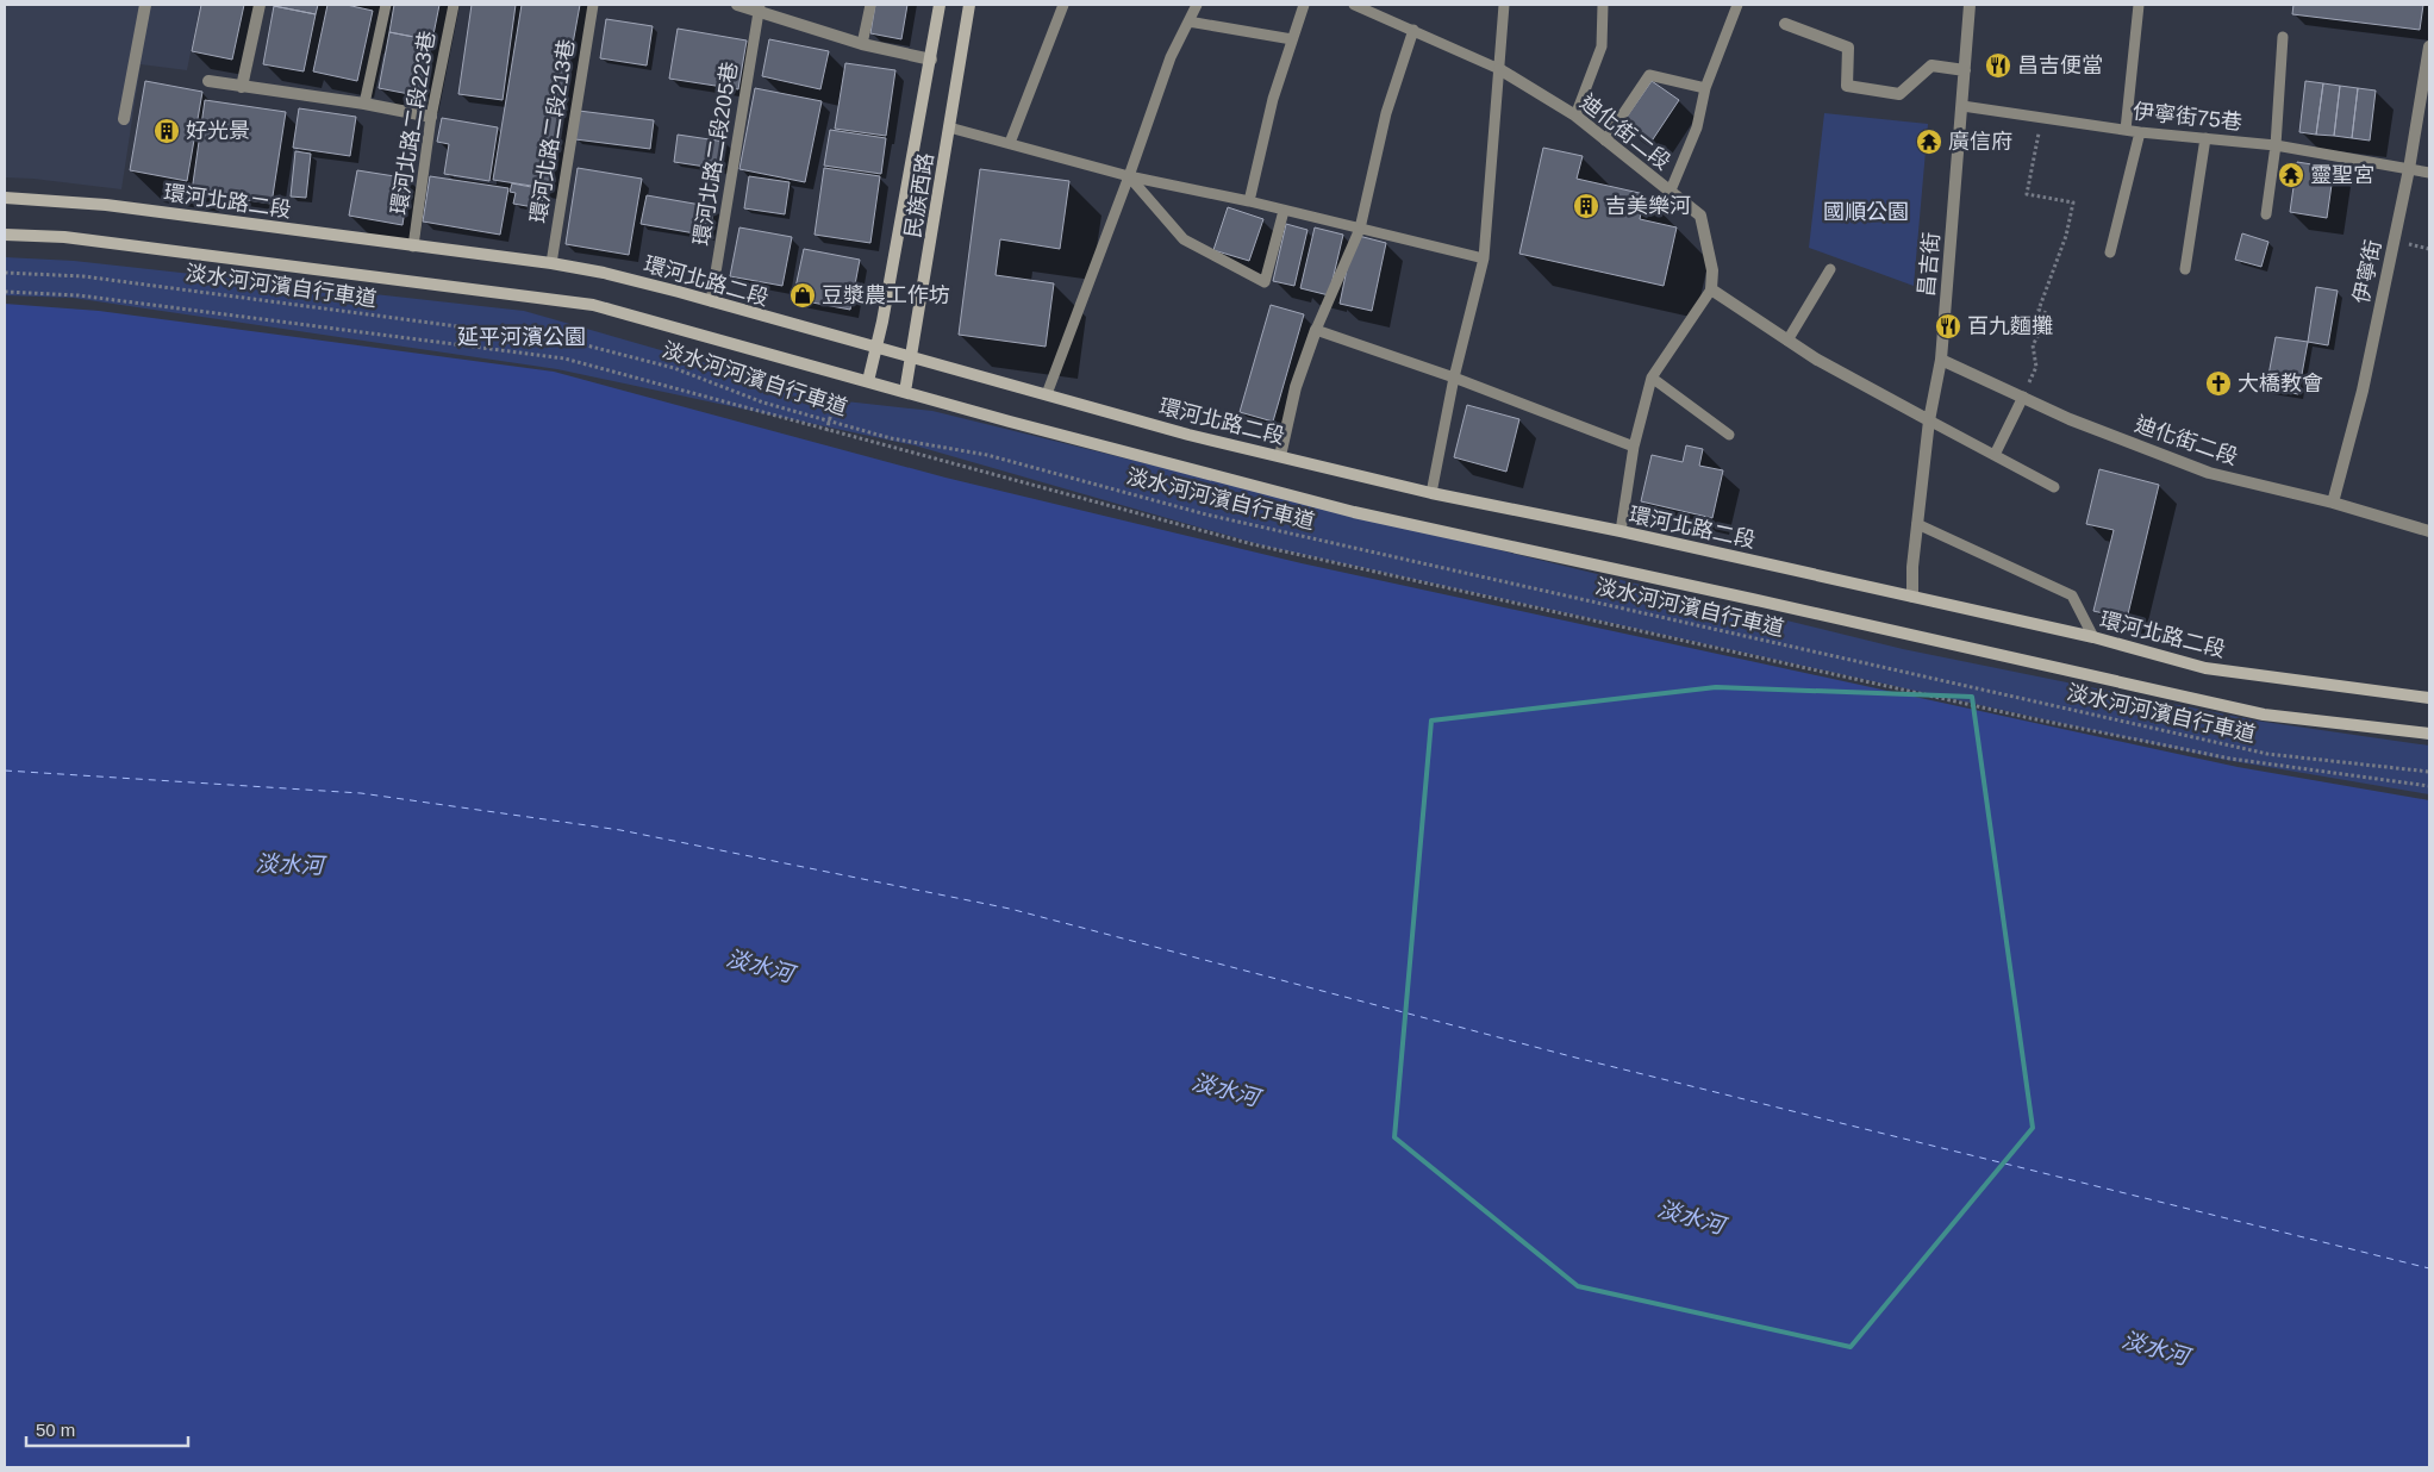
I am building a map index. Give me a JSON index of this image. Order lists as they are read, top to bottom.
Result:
{
  "streets": {
    "main road": ["民族西路", "環河北路二段"],
    "street": ["迪化街二段", "昌吉街", "伊寧街"],
    "lane": [
      "伊寧街75巷",
      "環河北路二段223巷",
      "環河北路二段213巷",
      "環河北路二段205巷"
    ],
    "path": ["淡水河河濱自行車道"]
  },
  "crossings": [
    ["伊寧街75巷", "昌吉街"],
    ["伊寧街75巷", "伊寧街"],
    ["環河北路二段223巷", "環河北路二段"],
    ["環河北路二段213巷", "環河北路二段"],
    ["迪化街二段", "昌吉街"],
    ["迪化街二段", "伊寧街"],
    ["環河北路二段205巷", "環河北路二段"],
    ["民族西路", "環河北路二段"],
    ["環河北路二段", "昌吉街"]
  ],
  "water": ["淡水河"],
  "parks": ["國順公園", "延平河濱公園"],
  "places": {
    "restaurant": ["昌吉便當", "百九麵攤"],
    "building": ["好光景", "吉美樂河"],
    "temple": ["廣信府", "靈聖宮"],
    "shop": ["豆漿農工作坊"],
    "church": ["大橋教會"]
  },
  "scale_bar": "50 m"
}
